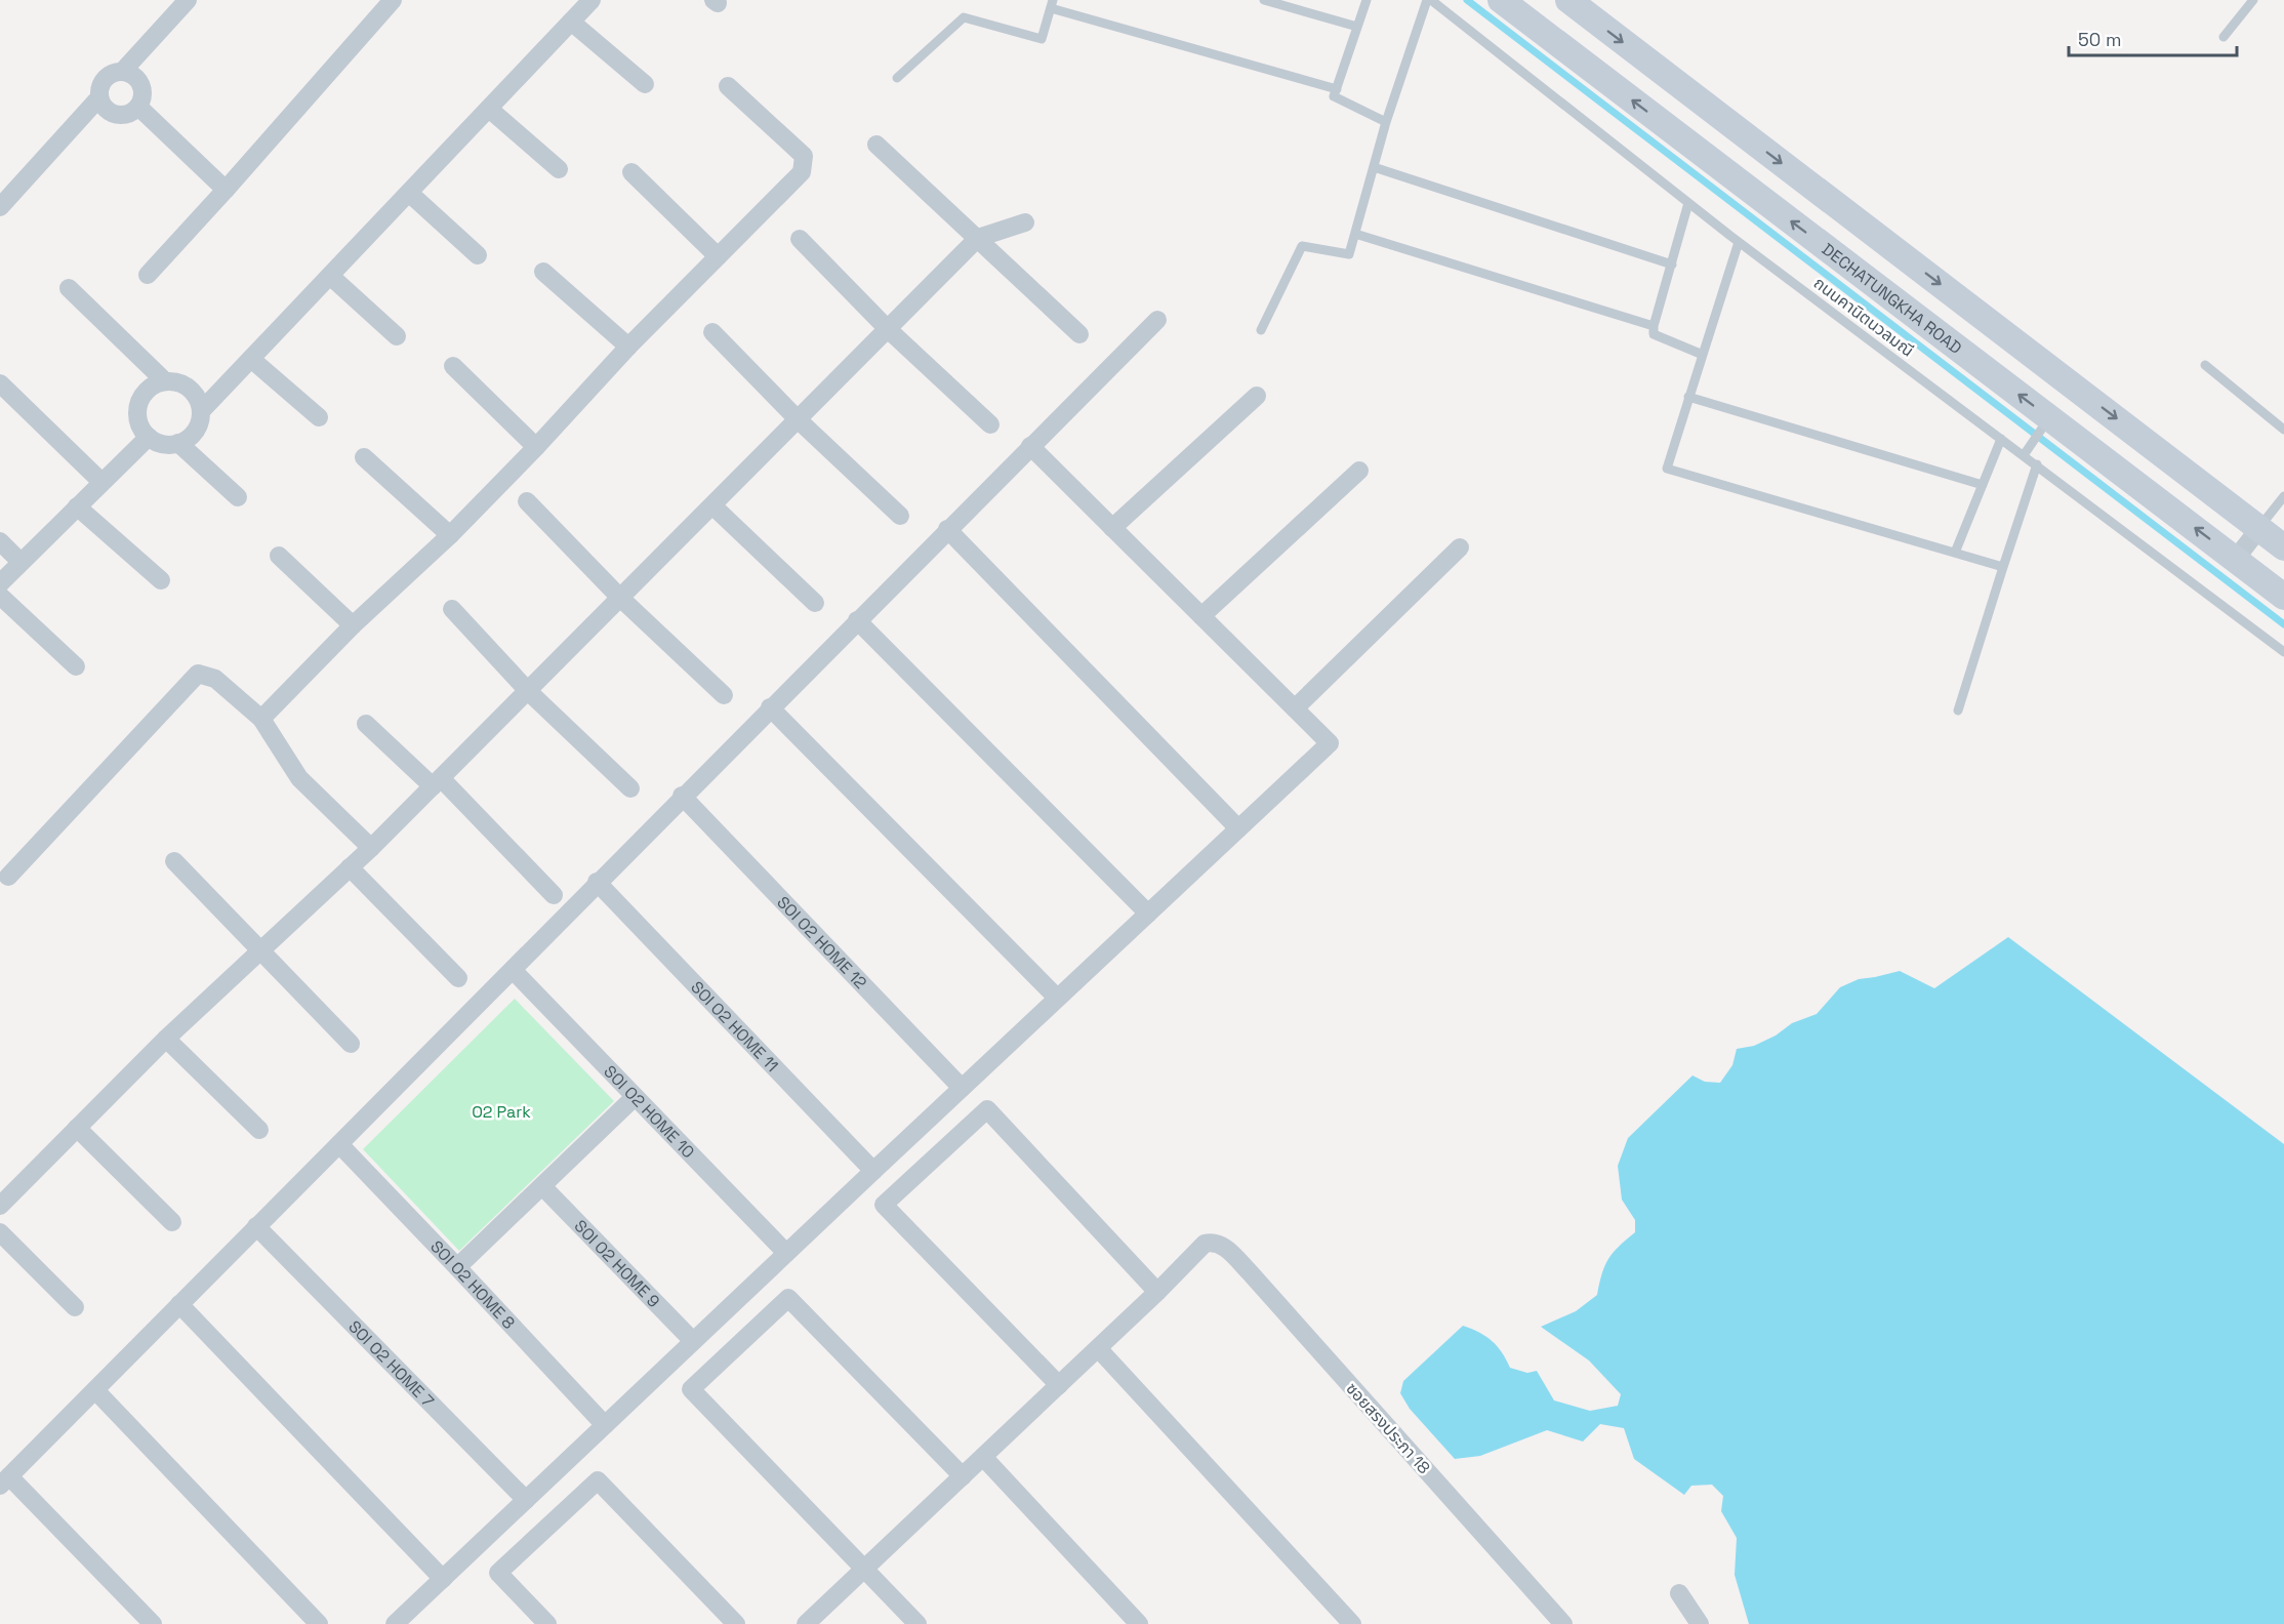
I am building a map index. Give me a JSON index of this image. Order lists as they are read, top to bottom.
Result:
{
  "streets": {
    "street": [
      "DECHATUNGKHA ROAD",
      "SOI O2 HOME 12",
      "SOI O2 HOME 11",
      "SOI O2 HOME 10",
      "SOI O2 HOME 9",
      "SOI O2 HOME 8",
      "SOI O2 HOME 7",
      "ซอยสรงประภา 18"
    ],
    "lane": ["ถนนคานิตนวลมณี"]
  },
  "parks": ["O2 Park"],
  "scale_bar": "50 m"
}
